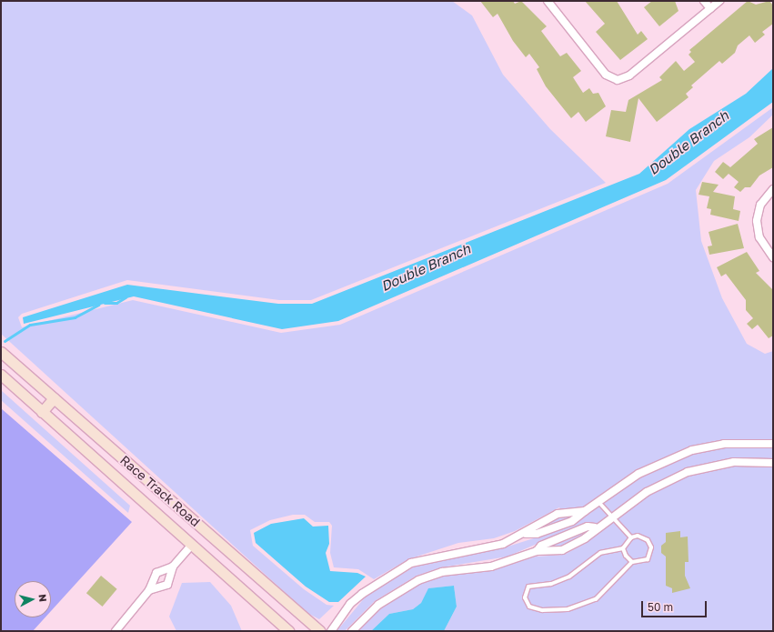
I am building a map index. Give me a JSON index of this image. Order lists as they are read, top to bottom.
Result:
{
  "streets": {
    "main road": ["Race Track Road"]
  },
  "water": ["Double Branch"],
  "scale_bar": "50 m",
  "north": "right"
}
